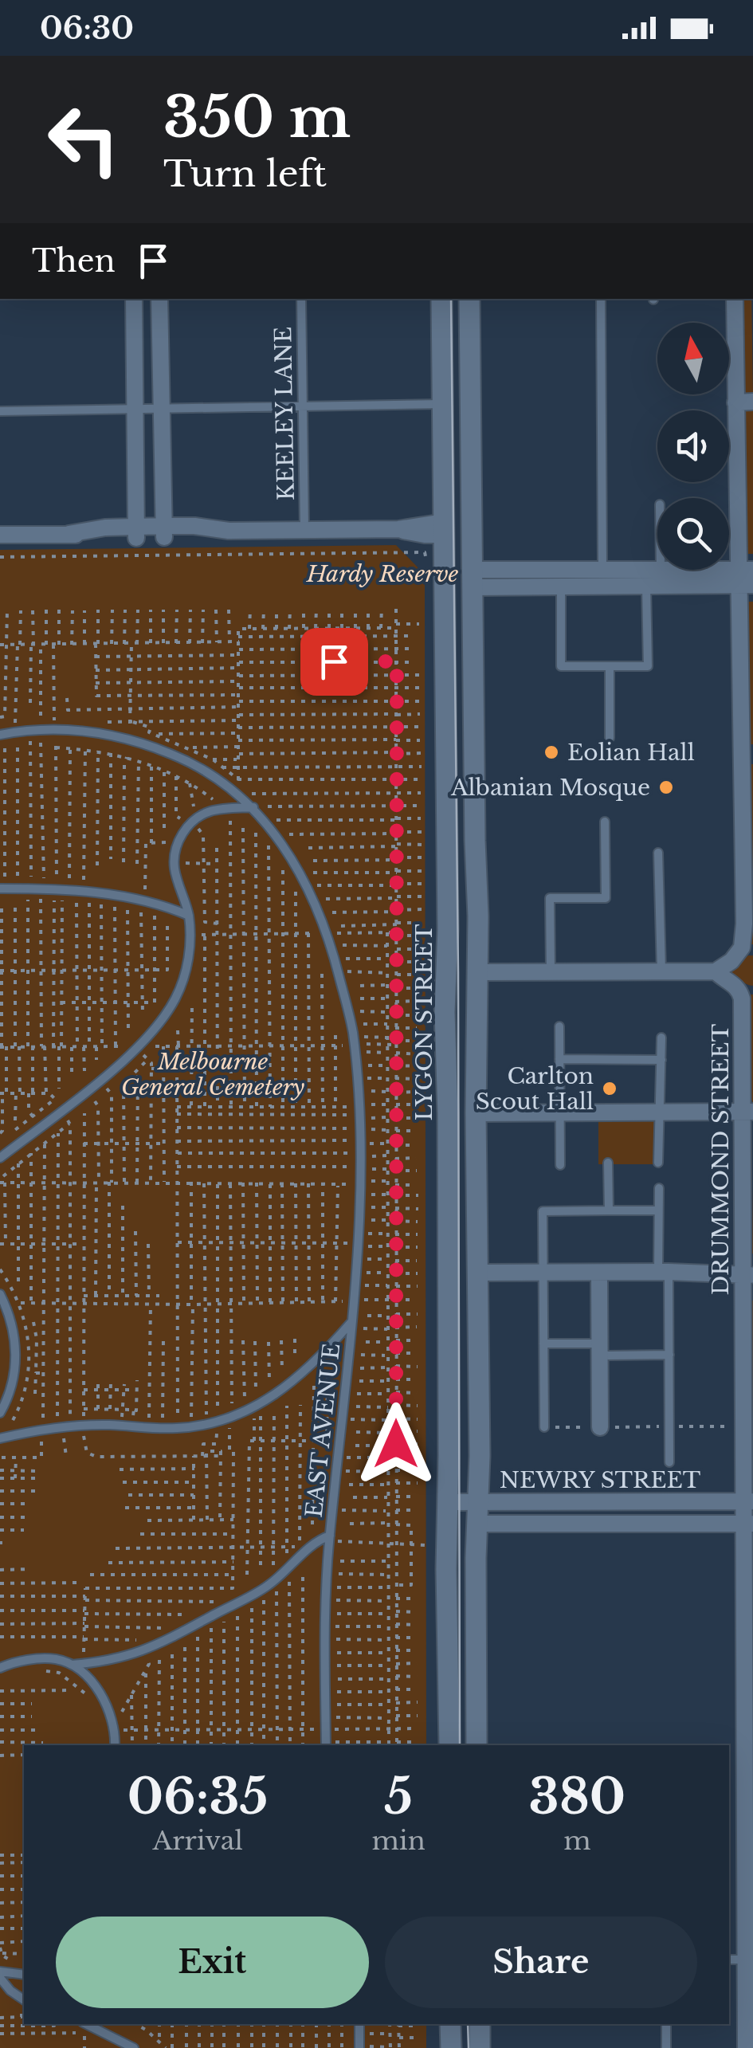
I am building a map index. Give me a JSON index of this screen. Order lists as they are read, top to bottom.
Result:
{
  "streets": {
    "street": ["LYGON STREET", "DRUMMOND STREET", "NEWRY STREET"],
    "lane": ["KEELEY LANE", "EAST AVENUE"]
  },
  "crossings": [
    ["LYGON STREET", "NEWRY STREET"],
    ["DRUMMOND STREET", "NEWRY STREET"]
  ],
  "parks": ["Hardy Reserve", "Melbourne General Cemetery"],
  "places": ["Eolian Hall", "Albanian Mosque", "Carlton Scout Hall"],
  "north": "top",
  "page": {
    "status": "06:30",
    "turn": ["350 m", "Turn left"],
    "then": "Then",
    "eta": [
      "06:35",
      "Arrival",
      "5",
      "min",
      "380",
      "m"
    ],
    "buttons": ["Exit", "Share"]
  }
}
